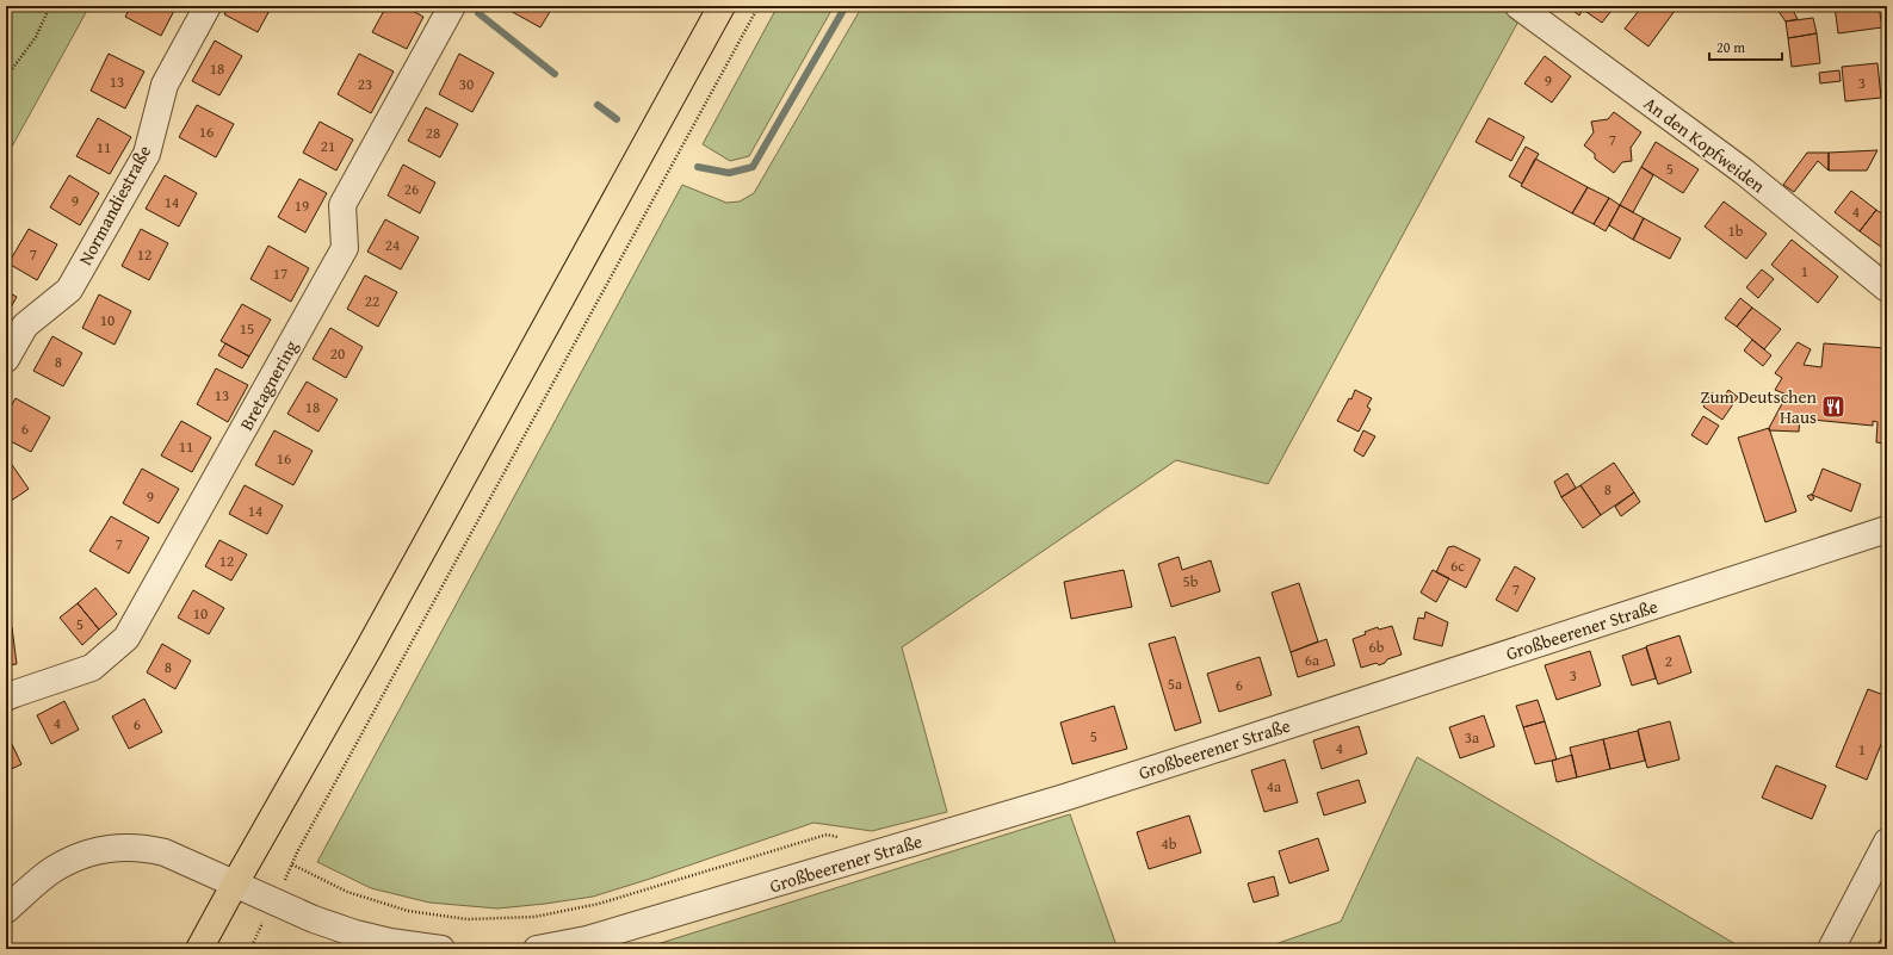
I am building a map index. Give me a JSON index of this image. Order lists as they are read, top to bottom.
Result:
{
  "streets": {
    "street": [
      "An den Kopfweiden",
      "Normandiestraße",
      "Bretagnering",
      "Großbeerener Straße"
    ]
  },
  "places": {
    "restaurant": ["Zum Deutschen Haus"]
  },
  "house_numbers": [
    "18",
    "9",
    "13",
    "3",
    "23",
    "30",
    "16",
    "28",
    "7",
    "21",
    "11",
    "5",
    "26",
    "9",
    "14",
    "19",
    "4",
    "1b",
    "24",
    "7",
    "12",
    "1",
    "17",
    "22",
    "10",
    "15",
    "20",
    "8",
    "13",
    "18",
    "6",
    "11",
    "16",
    "8",
    "9",
    "14",
    "7",
    "12",
    "6c",
    "5b",
    "7",
    "10",
    "5",
    "6b",
    "6a",
    "2",
    "8",
    "3",
    "5a",
    "6",
    "4",
    "6",
    "5",
    "3a",
    "4",
    "1",
    "4a",
    "4b"
  ],
  "scale_bar": "20 m"
}
